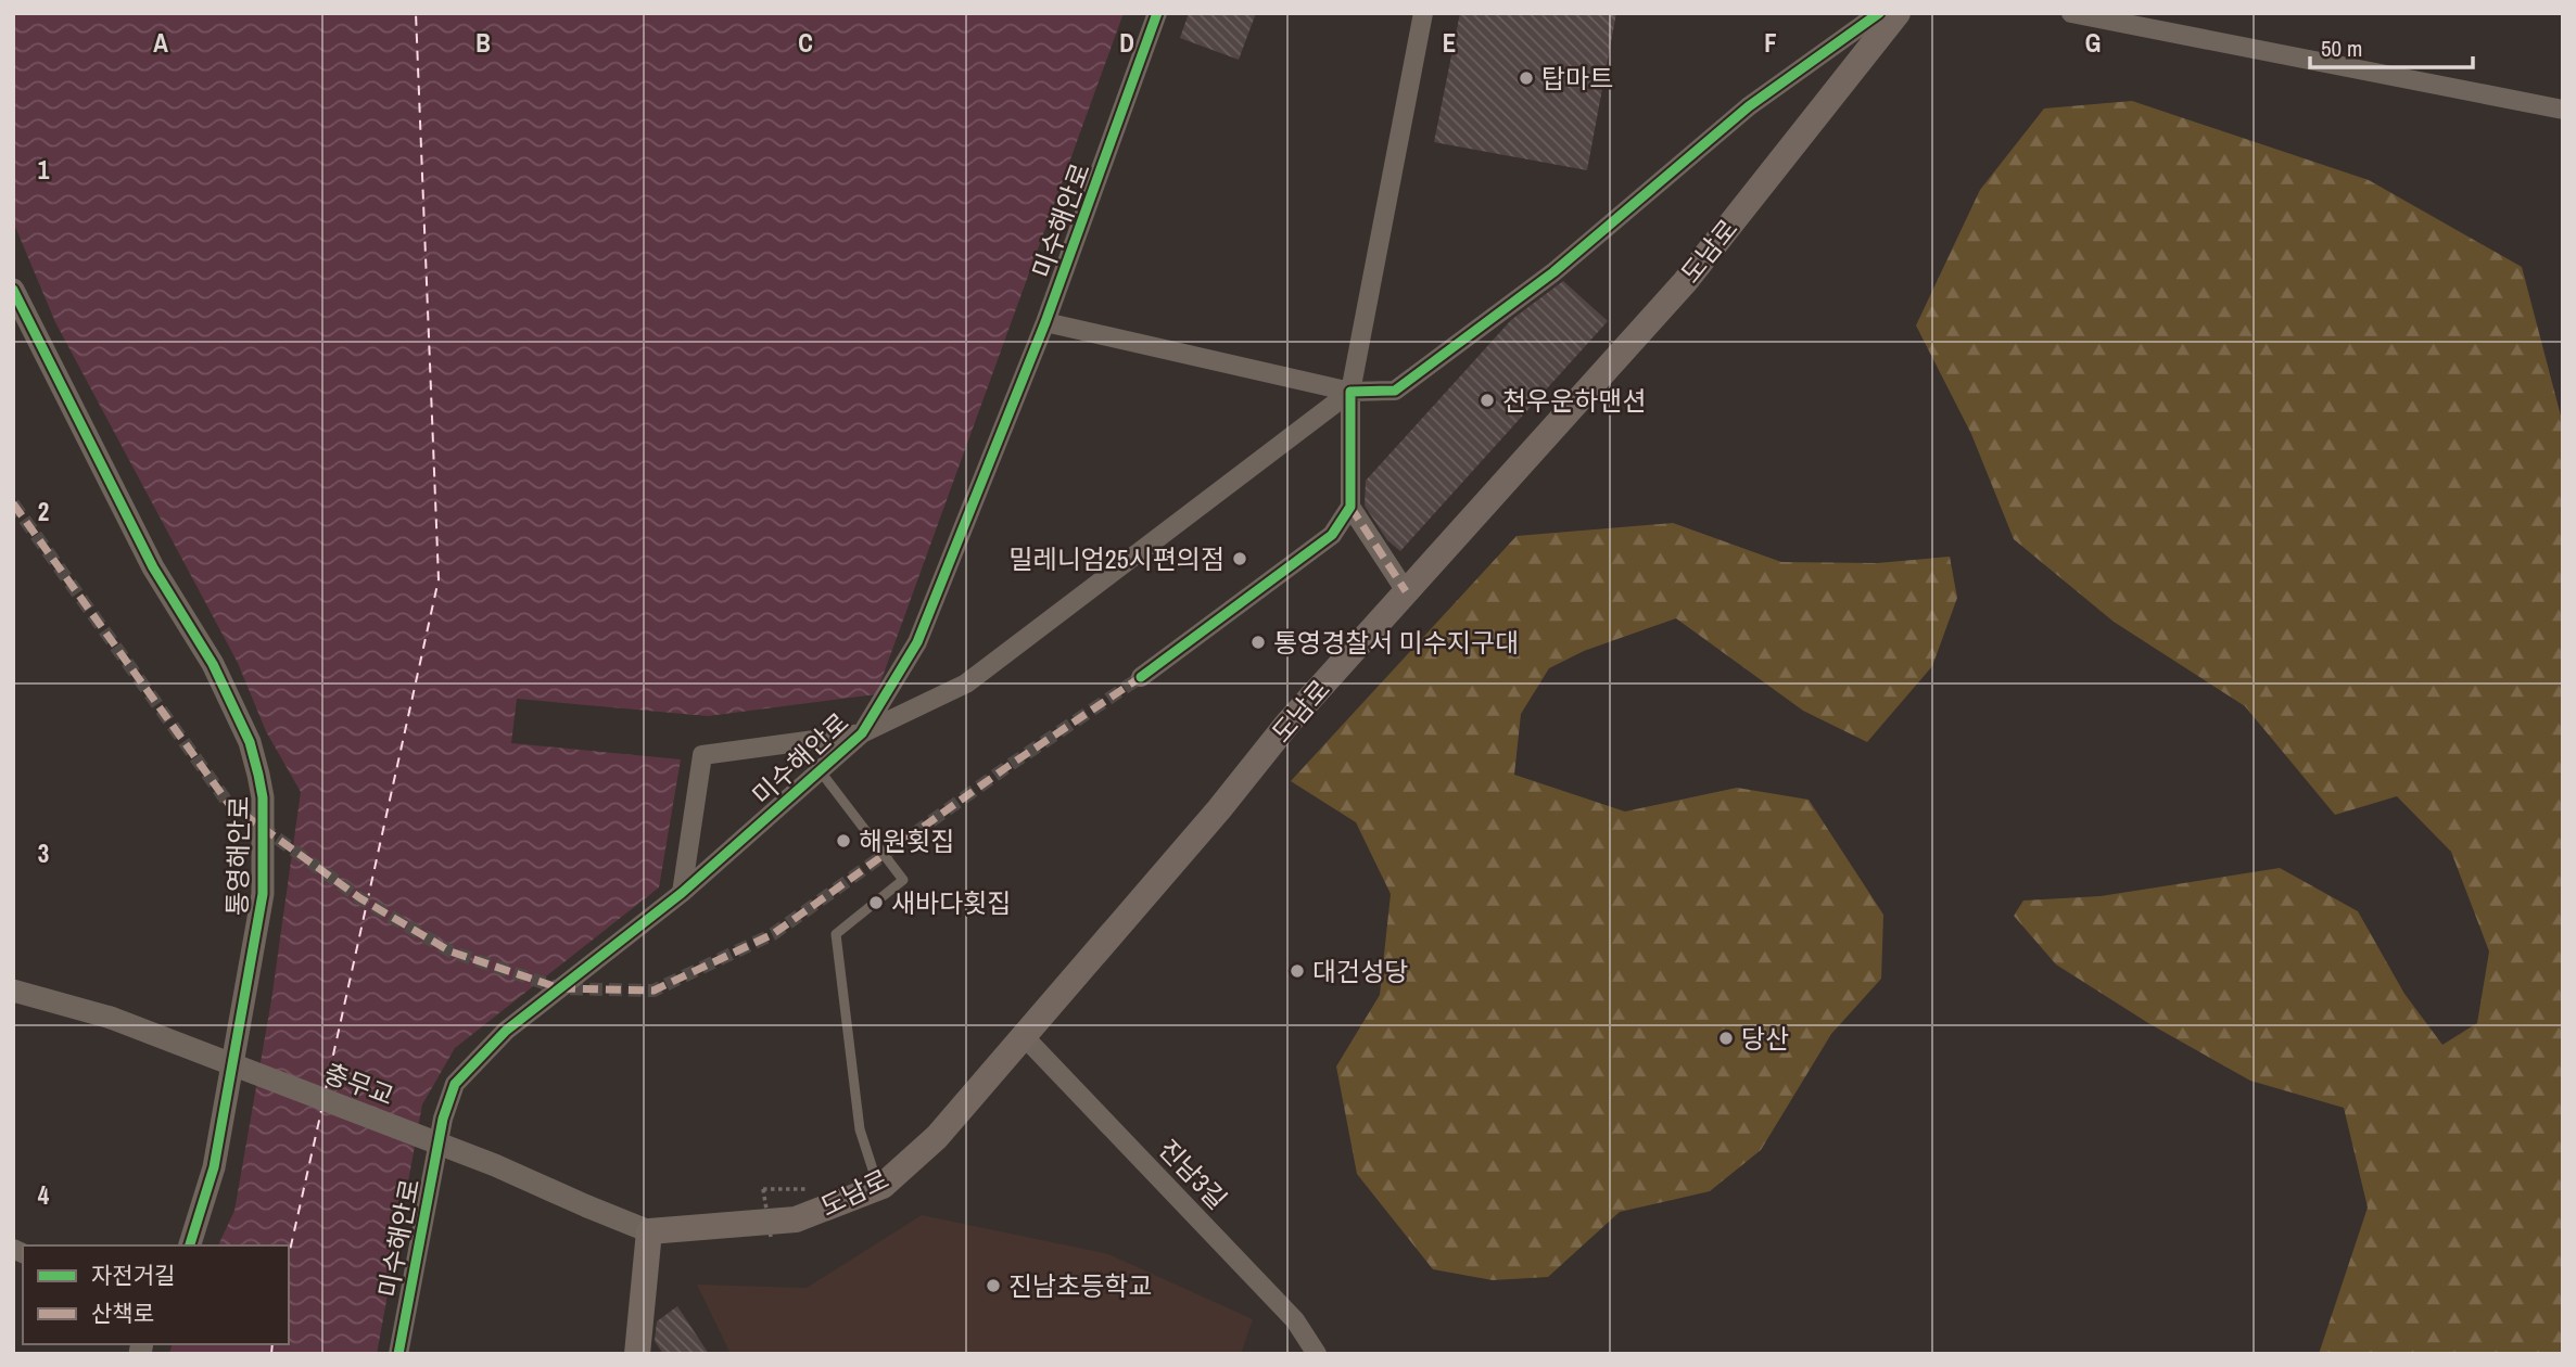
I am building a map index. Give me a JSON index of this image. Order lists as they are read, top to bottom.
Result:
{
  "streets": {
    "main road": ["도남로"],
    "street": [
      "미수해안로",
      "통영해안로",
      "충무교",
      "진남3길"
    ]
  },
  "crossings": [
    ["도남로", "충무교"],
    ["도남로", "진남3길"]
  ],
  "places": [
    "탑마트",
    "천우운하맨션",
    "밀레니엄25시편의점",
    "통영경찰서 미수지구대",
    "해원횟집",
    "새바다횟집",
    "대건성당",
    "당산",
    "진남초등학교"
  ],
  "legend": ["자전거길", "산책로"],
  "scale_bar": "50 m",
  "grid": {
    "columns": [
      "A",
      "B",
      "C",
      "D",
      "E",
      "F",
      "G"
    ],
    "rows": [
      "1",
      "2",
      "3",
      "4"
    ]
  }
}
